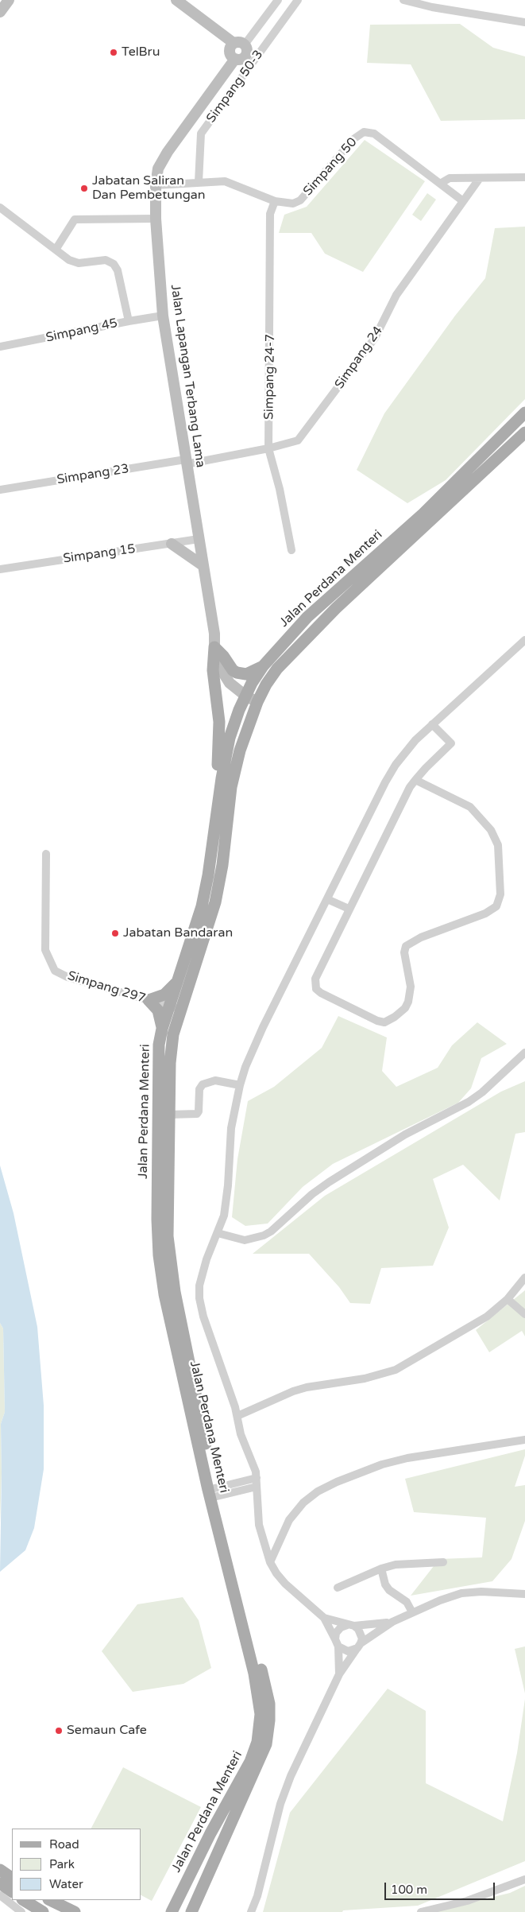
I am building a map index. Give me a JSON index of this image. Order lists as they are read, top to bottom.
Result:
{
  "streets": {
    "main road": ["Jalan Perdana Menteri"],
    "street": [
      "Simpang 50-3",
      "Simpang 50",
      "Simpang 45",
      "Simpang 24",
      "Jalan Lapangan Terbang Lama",
      "Simpang 24-7",
      "Simpang 23",
      "Simpang 15",
      "Simpang 297"
    ]
  },
  "crossings": [
    ["Simpang 50-3", "Simpang 50"],
    ["Simpang 50", "Simpang 24"],
    ["Simpang 50", "Jalan Lapangan Terbang Lama"],
    ["Simpang 50", "Simpang 24-7"],
    ["Simpang 45", "Jalan Lapangan Terbang Lama"],
    ["Simpang 24", "Jalan Lapangan Terbang Lama"],
    ["Simpang 24", "Simpang 24-7"],
    ["Simpang 24", "Simpang 23"],
    ["Jalan Lapangan Terbang Lama", "Simpang 23"],
    ["Jalan Lapangan Terbang Lama", "Simpang 15"],
    ["Jalan Lapangan Terbang Lama", "Jalan Perdana Menteri"],
    ["Jalan Perdana Menteri", "Simpang 297"]
  ],
  "places": [
    "TelBru",
    "Jabatan Saliran Dan Pembetungan",
    "Jabatan Bandaran",
    "Semaun Cafe"
  ],
  "legend": ["Road", "Park", "Water"],
  "scale_bar": "100 m"
}
